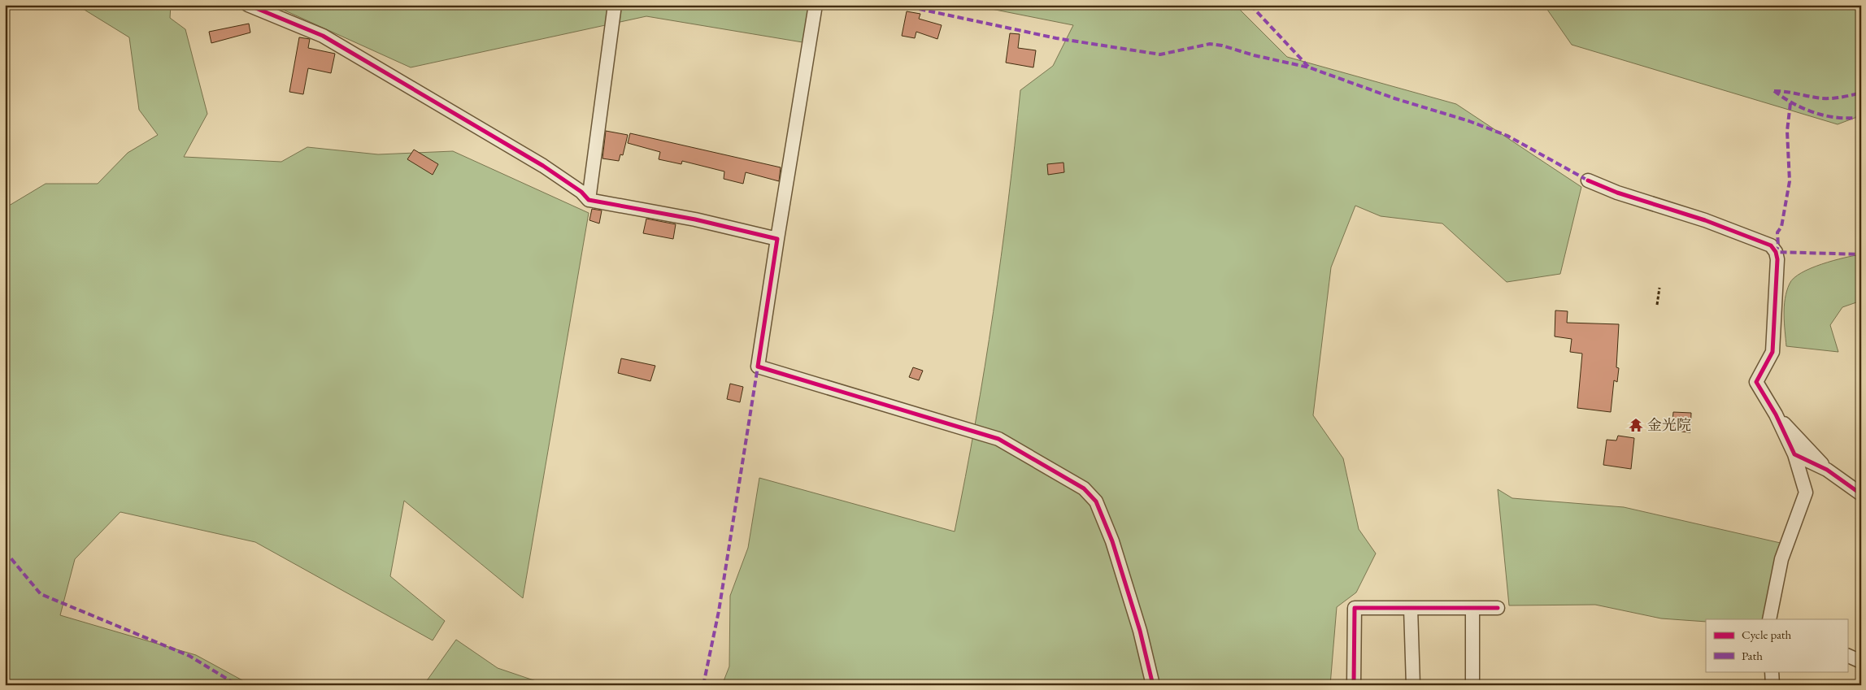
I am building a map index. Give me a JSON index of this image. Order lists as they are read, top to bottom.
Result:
{
  "places": {
    "temple": ["金光院"]
  },
  "legend": ["Cycle path", "Path"]
}
